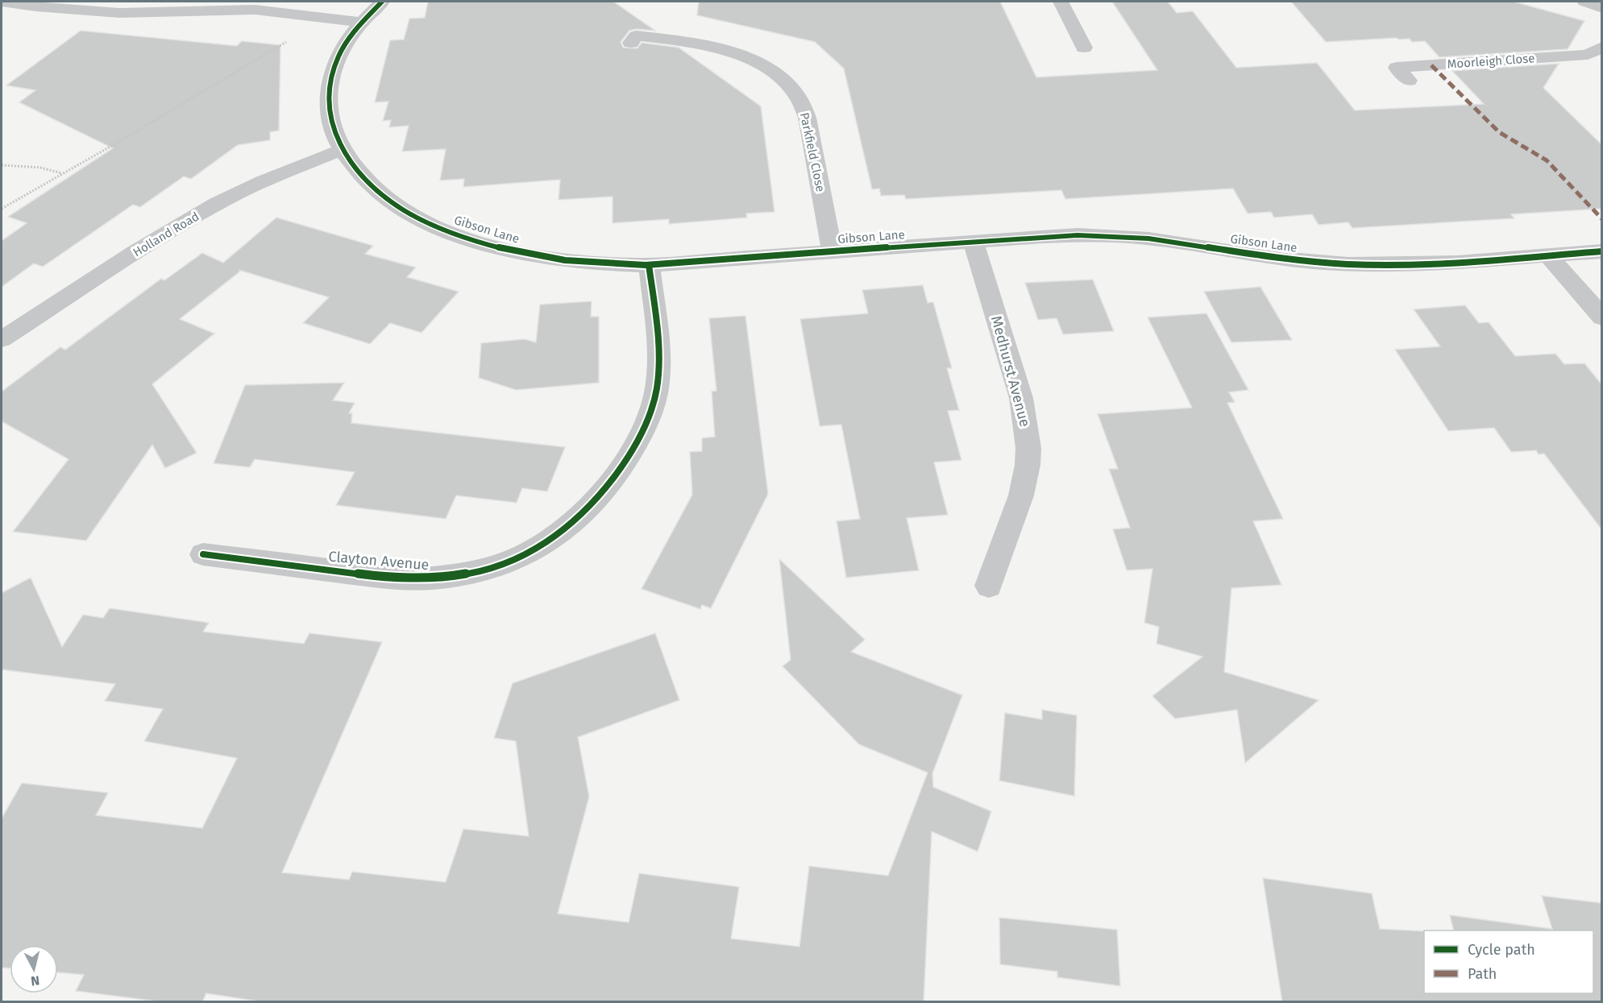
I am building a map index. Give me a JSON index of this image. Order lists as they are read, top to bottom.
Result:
{
  "streets": {
    "street": [
      "Moorleigh Close",
      "Parkfield Close",
      "Gibson Lane",
      "Holland Road",
      "Medhurst Avenue",
      "Clayton Avenue"
    ]
  },
  "crossings": [
    ["Parkfield Close", "Gibson Lane"],
    ["Gibson Lane", "Holland Road"],
    ["Gibson Lane", "Medhurst Avenue"],
    ["Gibson Lane", "Clayton Avenue"]
  ],
  "legend": ["Cycle path", "Path"],
  "north": "bottom"
}
